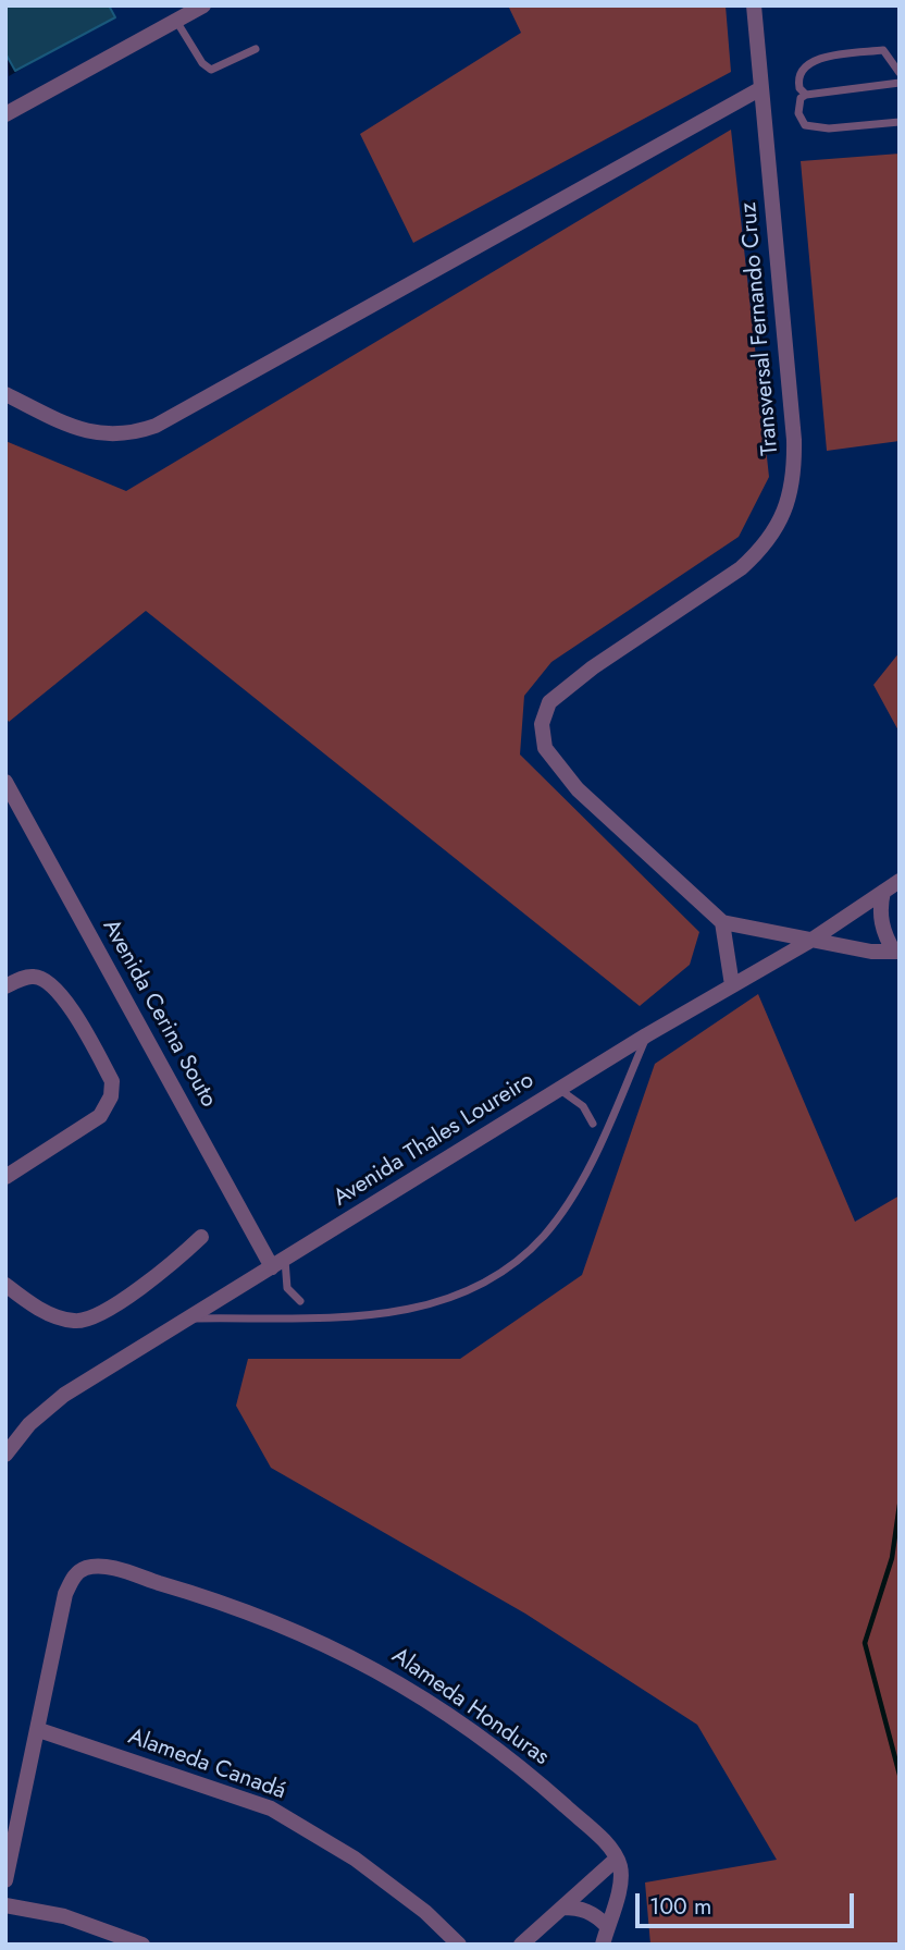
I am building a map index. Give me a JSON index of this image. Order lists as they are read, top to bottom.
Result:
{
  "streets": {
    "street": [
      "Transversal Fernando Cruz",
      "Avenida Cerina Souto",
      "Avenida Thales Loureiro",
      "Alameda Honduras",
      "Alameda Canadá"
    ]
  },
  "crossings": [
    ["Avenida Cerina Souto", "Avenida Thales Loureiro"],
    ["Alameda Honduras", "Alameda Canadá"]
  ],
  "scale_bar": "100 m"
}
